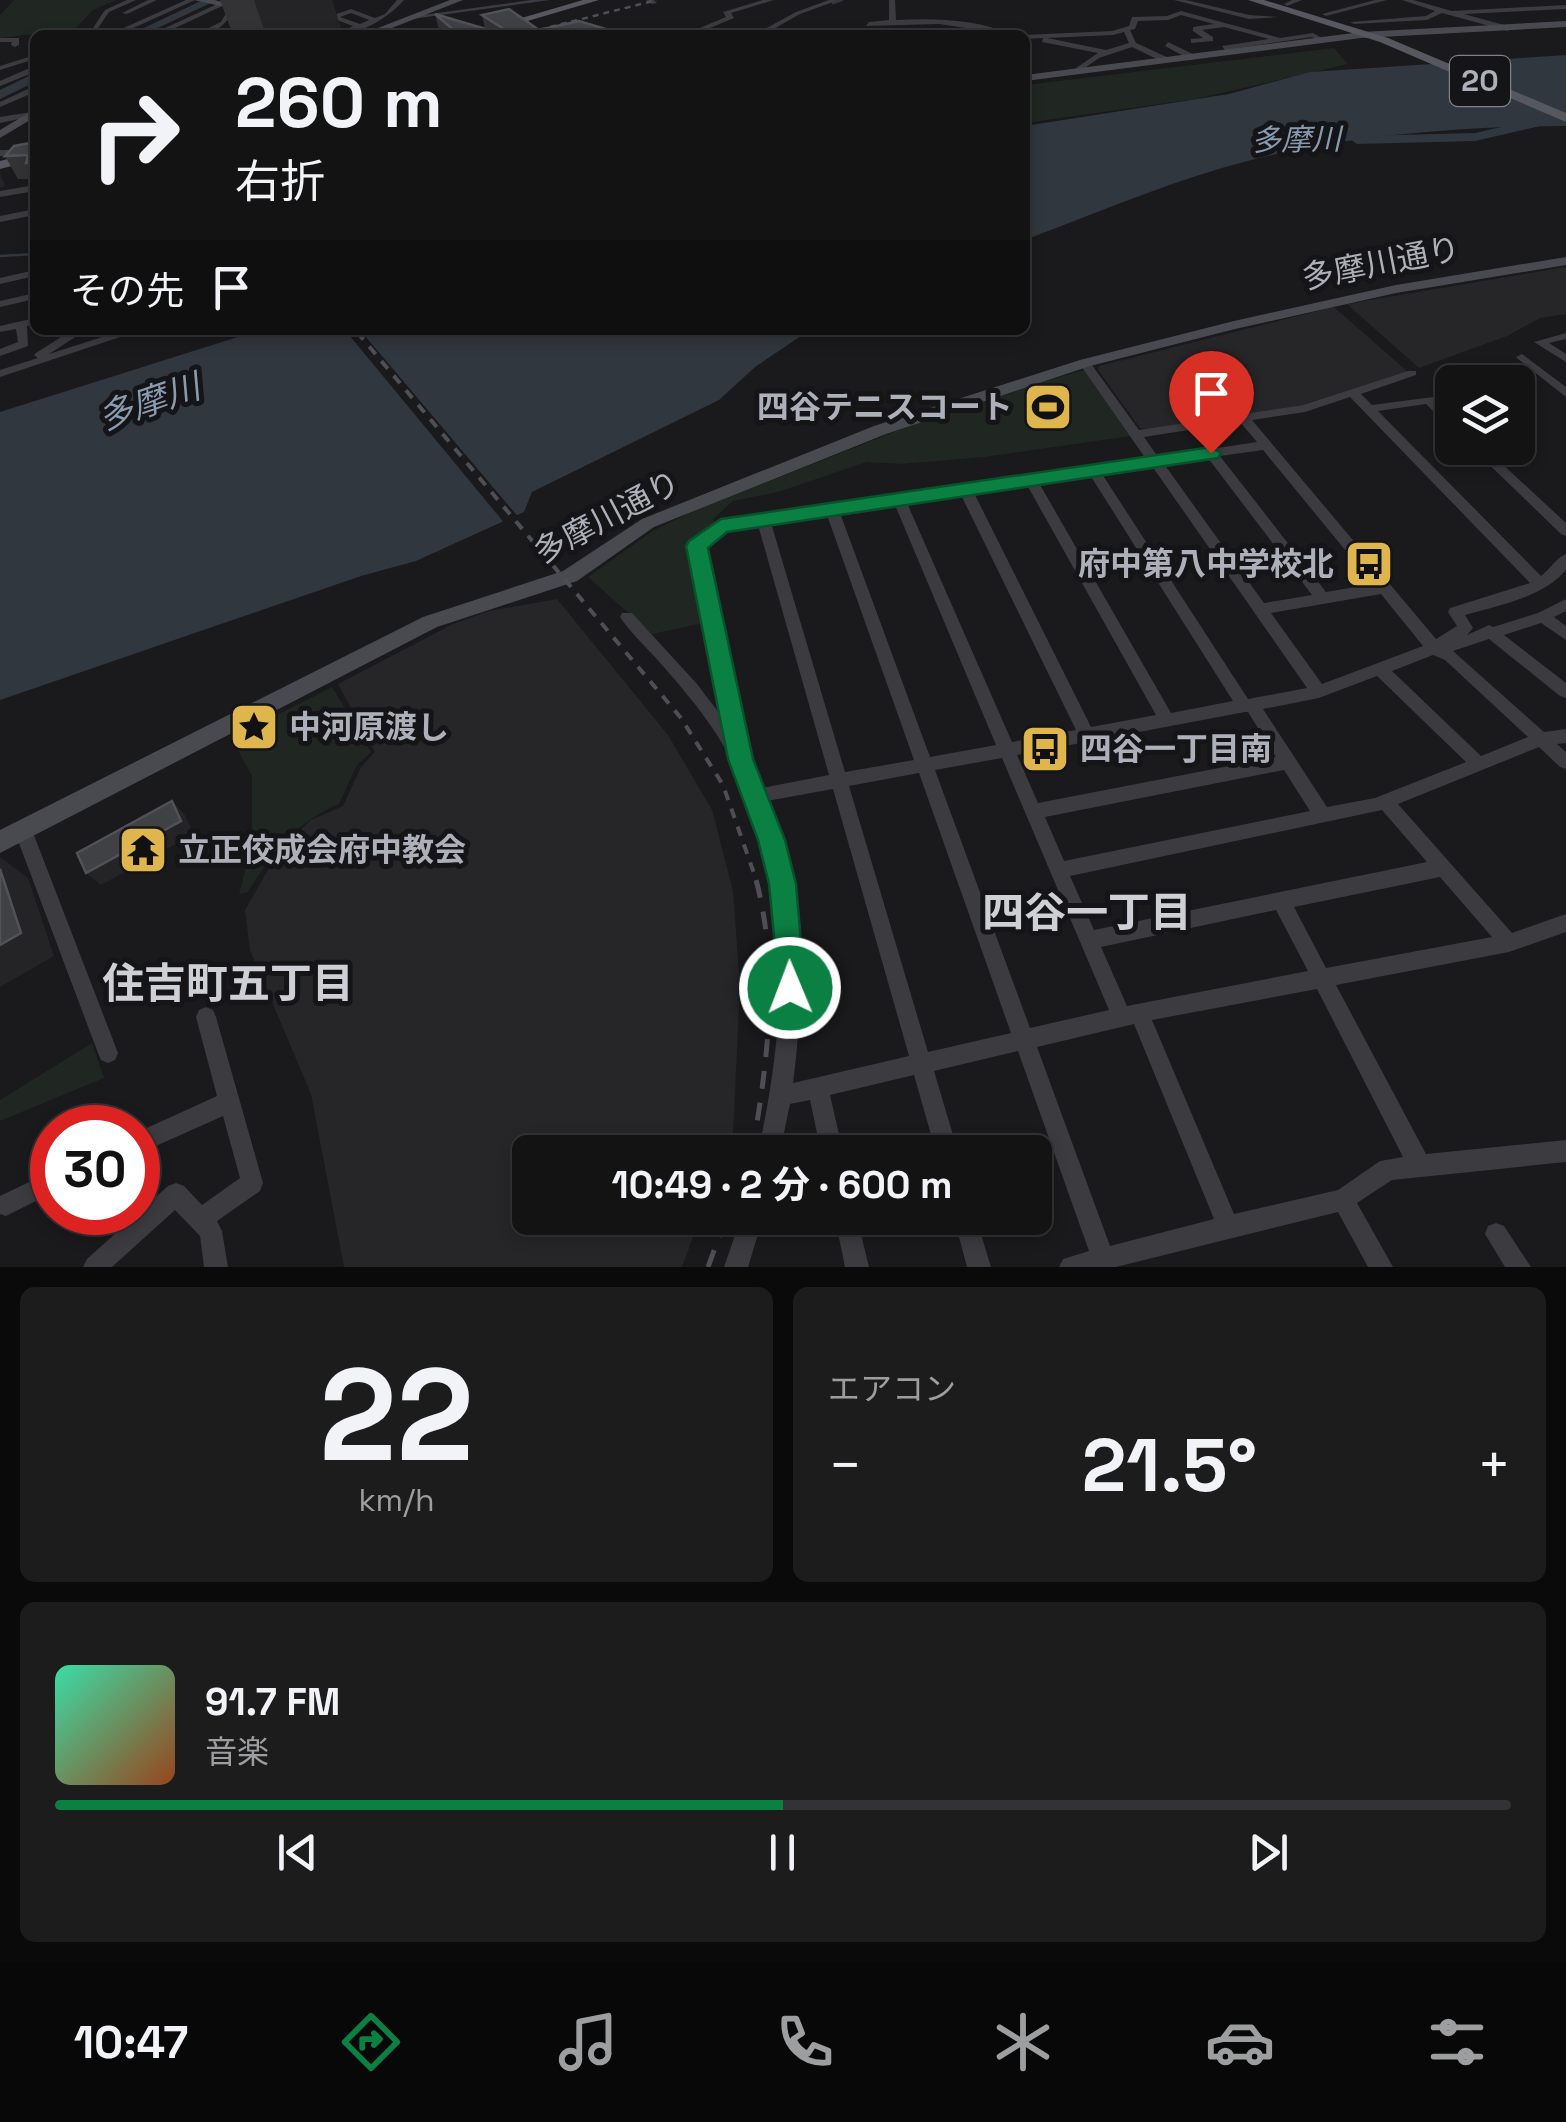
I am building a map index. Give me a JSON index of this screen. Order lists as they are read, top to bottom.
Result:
{
  "streets": {
    "main road": ["20"],
    "street": ["多摩川通り"]
  },
  "districts": ["四谷一丁目", "住吉町五丁目"],
  "water": ["多摩川"],
  "places": {
    "sports": ["四谷テニスコート"],
    "bus stop": ["府中第八中学校北", "四谷一丁目南"],
    "place": ["中河原渡し"],
    "temple": ["立正佼成会府中教会"]
  },
  "page": {
    "turn": ["260 m", "右折"],
    "then": "その先",
    "limit": "30",
    "trip": "10:49 · 2 分 · 600 m",
    "tile": [
      ["22", "km/h"],
      "エアコン"
    ],
    "heat": ["−", "21.5°", "+"],
    "song": ["91.7 FM", "音楽"],
    "tabs": "10:47"
  }
}
